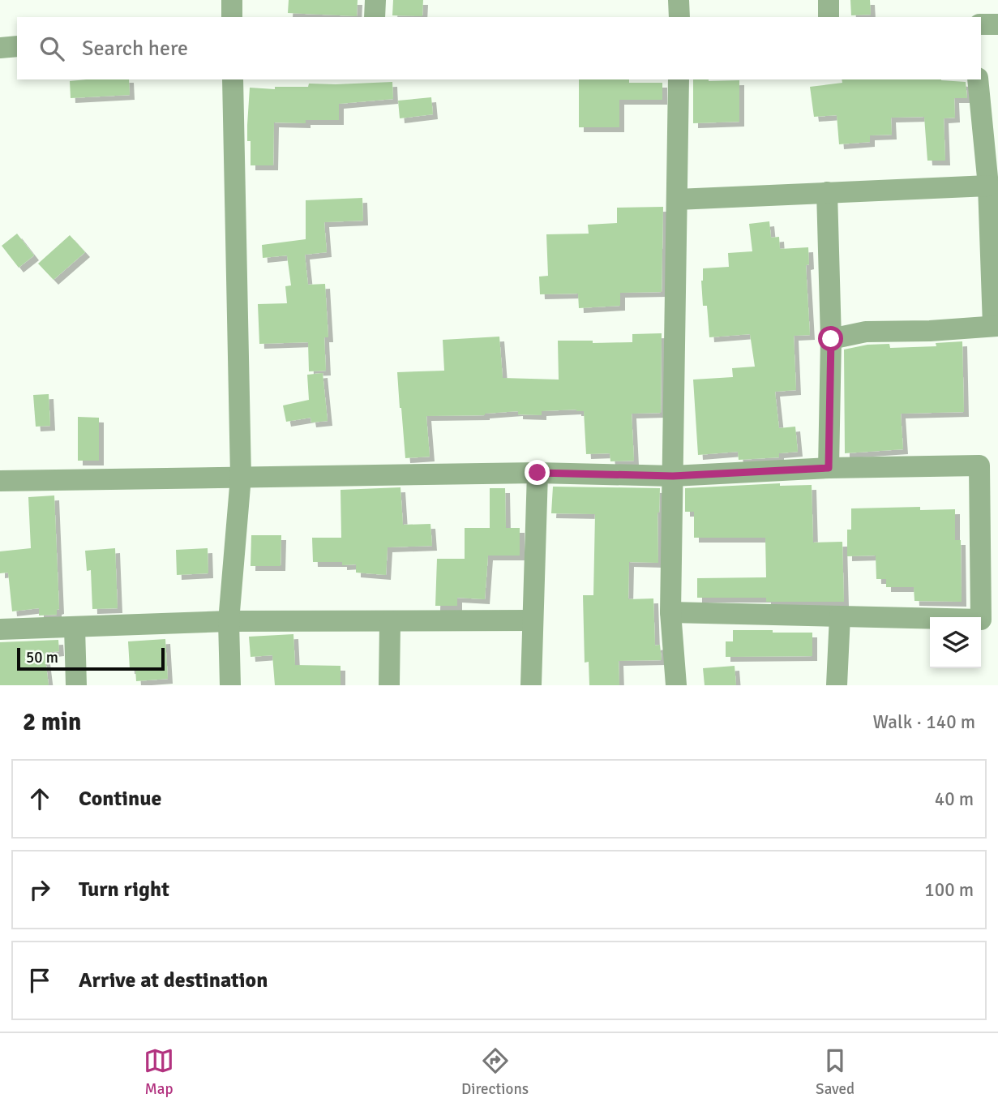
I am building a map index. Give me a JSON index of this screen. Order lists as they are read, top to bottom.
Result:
{
  "scale_bar": "50 m",
  "page": {
    "search": "Search here",
    "scale": "50 m",
    "heading": ["2 min", "Walk · 140 m"],
    "list": [
      ["Continue", "40 m"],
      ["Turn right", "100 m"],
      "Arrive at destination"
    ],
    "nav": ["Map", "Directions", "Saved"]
  }
}
